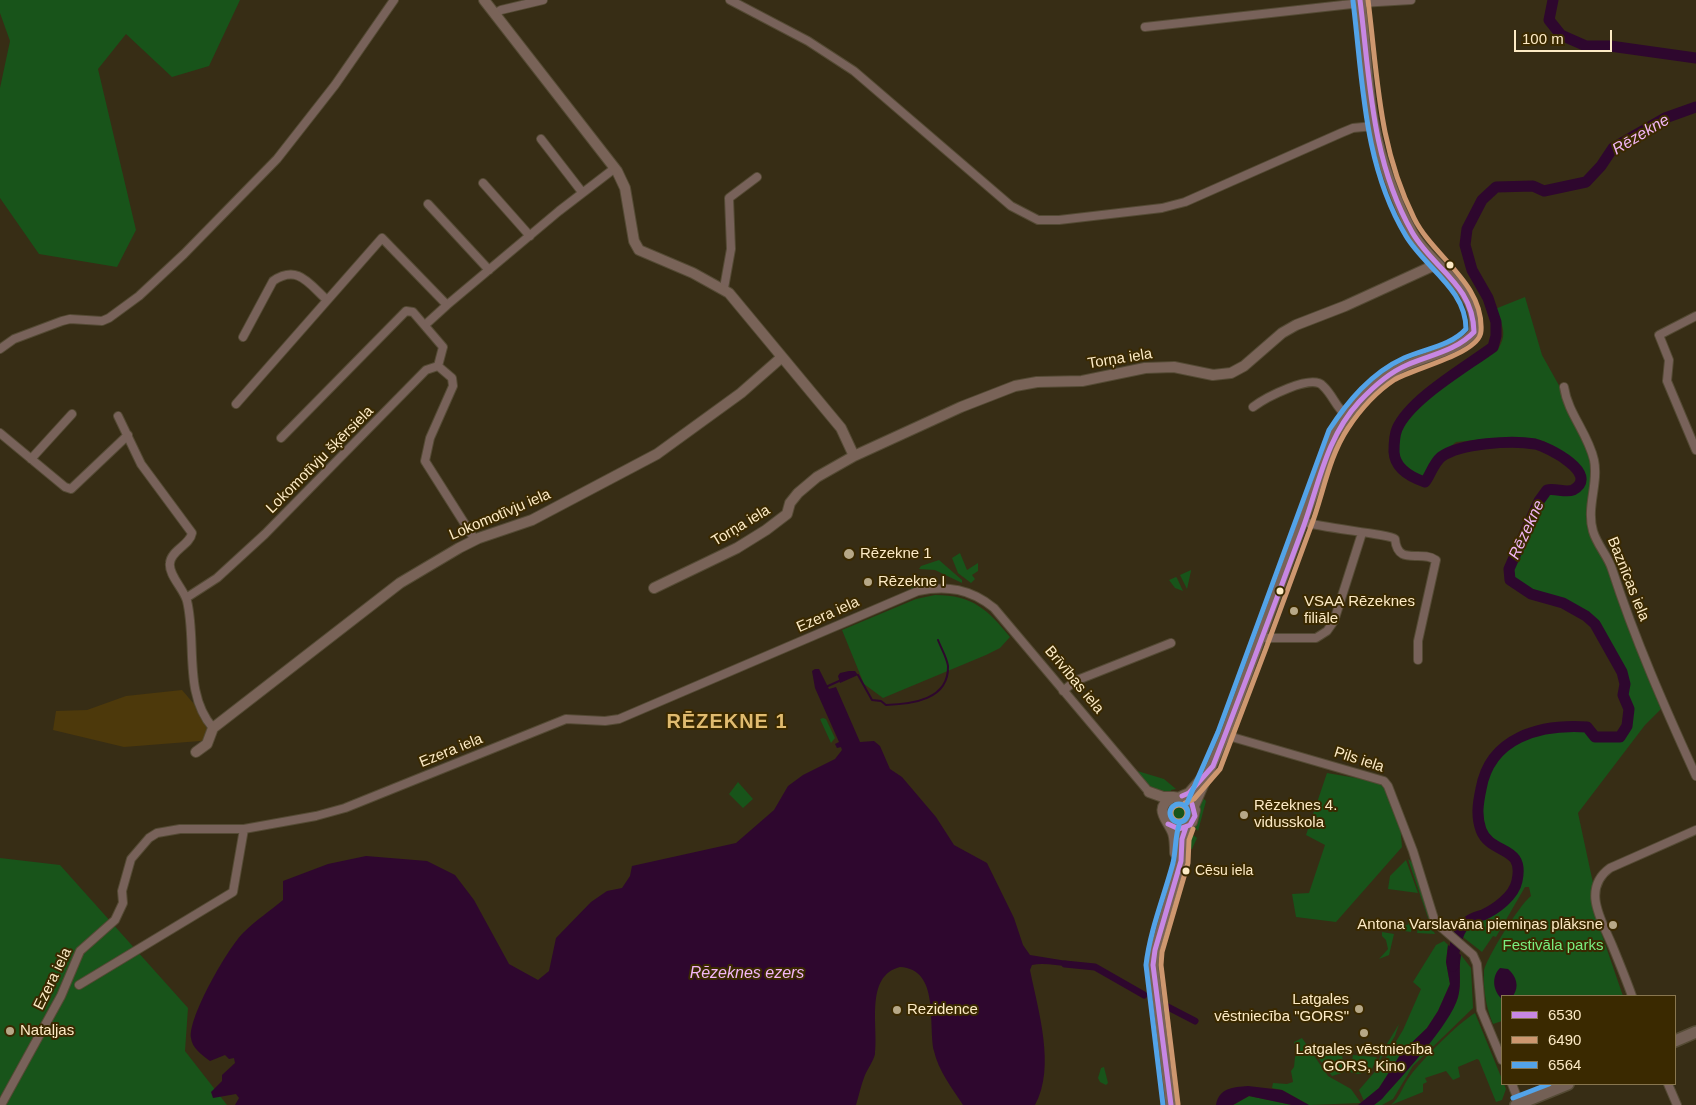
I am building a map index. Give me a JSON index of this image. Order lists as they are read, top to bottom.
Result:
{
  "streets": {
    "street": [
      "Torņa iela",
      "Lokomotīvju šķērsiela",
      "Lokomotīvju iela",
      "Baznīcas iela",
      "Ezera iela",
      "Brīvības iela",
      "Pils iela"
    ]
  },
  "crossings": [
    ["Ezera iela", "Brīvības iela"]
  ],
  "districts": ["RĒZEKNE 1"],
  "water": ["Rēzekne", "Rēzeknes ezers"],
  "parks": ["Festivāla parks"],
  "places": [
    "Rēzekne 1",
    "Rēzekne I",
    "VSAA Rēzeknes filiāle",
    "Rēzeknes 4. vidusskola",
    "Cēsu iela",
    "Antona Varslavāna piemiņas plāksne",
    "Latgales vēstniecība \"GORS\"",
    "Rezidence",
    "Nataļjas",
    "Latgales vēstniecība GORS, Kino"
  ],
  "lines": ["transit line 6530", "transit line 6490", "transit line 6564"],
  "legend": ["6530", "6490", "6564"],
  "scale_bar": "100 m"
}
